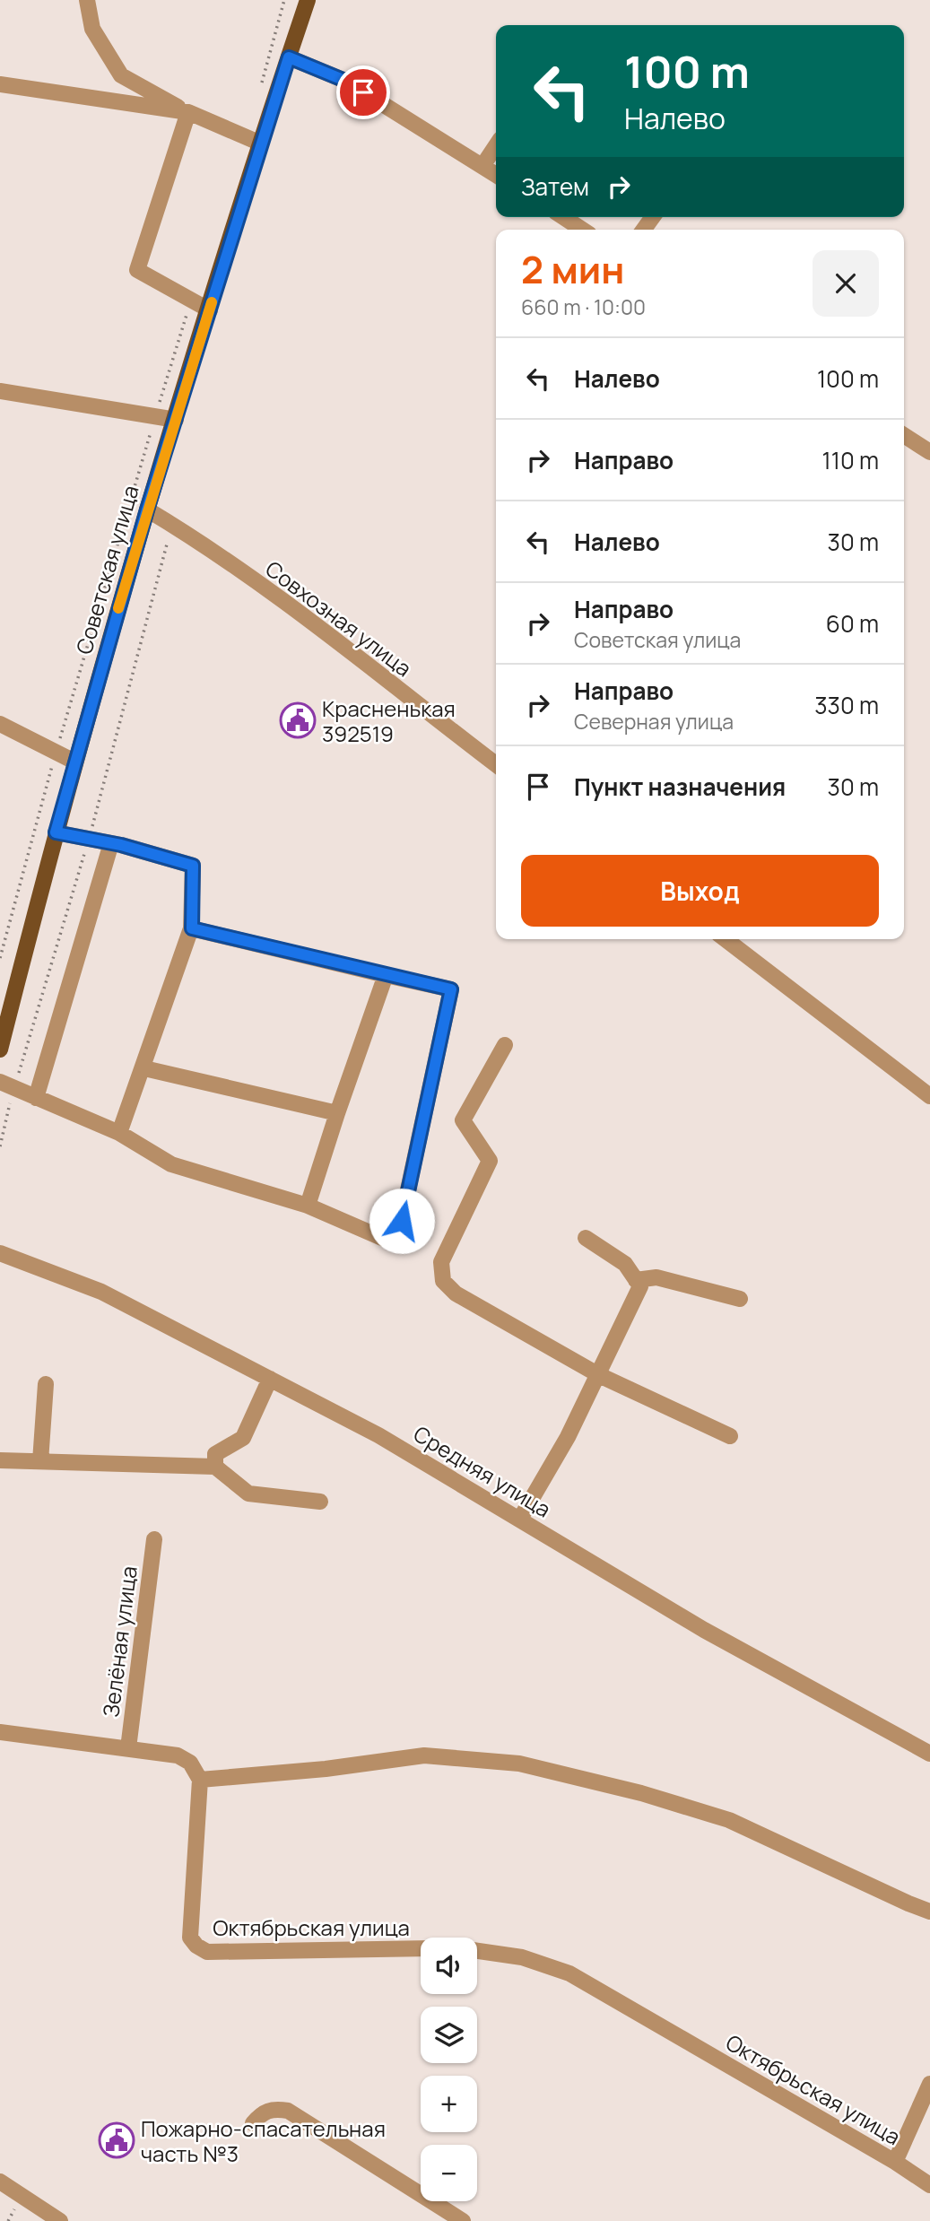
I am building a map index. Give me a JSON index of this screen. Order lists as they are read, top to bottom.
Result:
{
  "streets": {
    "main road": ["Советская улица"],
    "street": [
      "Совхозная улица",
      "Средняя улица",
      "Зелёная улица",
      "Октябрьская улица"
    ]
  },
  "crossings": [
    ["Советская улица", "Совхозная улица"]
  ],
  "places": {
    "public building": ["Красненькая 392519", "Пожарно-спасательная часть №3"]
  },
  "page": {
    "turn": ["100 m", "Налево"],
    "then": "Затем",
    "heading": ["2 мин", "660 m · 10:00"],
    "list": [
      {
        "name": "Налево",
        "value": "100 m"
      },
      {
        "name": "Направо",
        "value": "110 m"
      },
      {
        "name": "Налево",
        "value": "30 m"
      },
      {
        "name": "Направо",
        "note": "Советская улица",
        "value": "60 m"
      },
      {
        "name": "Направо",
        "note": "Северная улица",
        "value": "330 m"
      },
      {
        "name": "Пункт назначения",
        "value": "30 m"
      }
    ],
    "buttons": "Выход",
    "map_buttons": ["+", "−"]
  }
}
